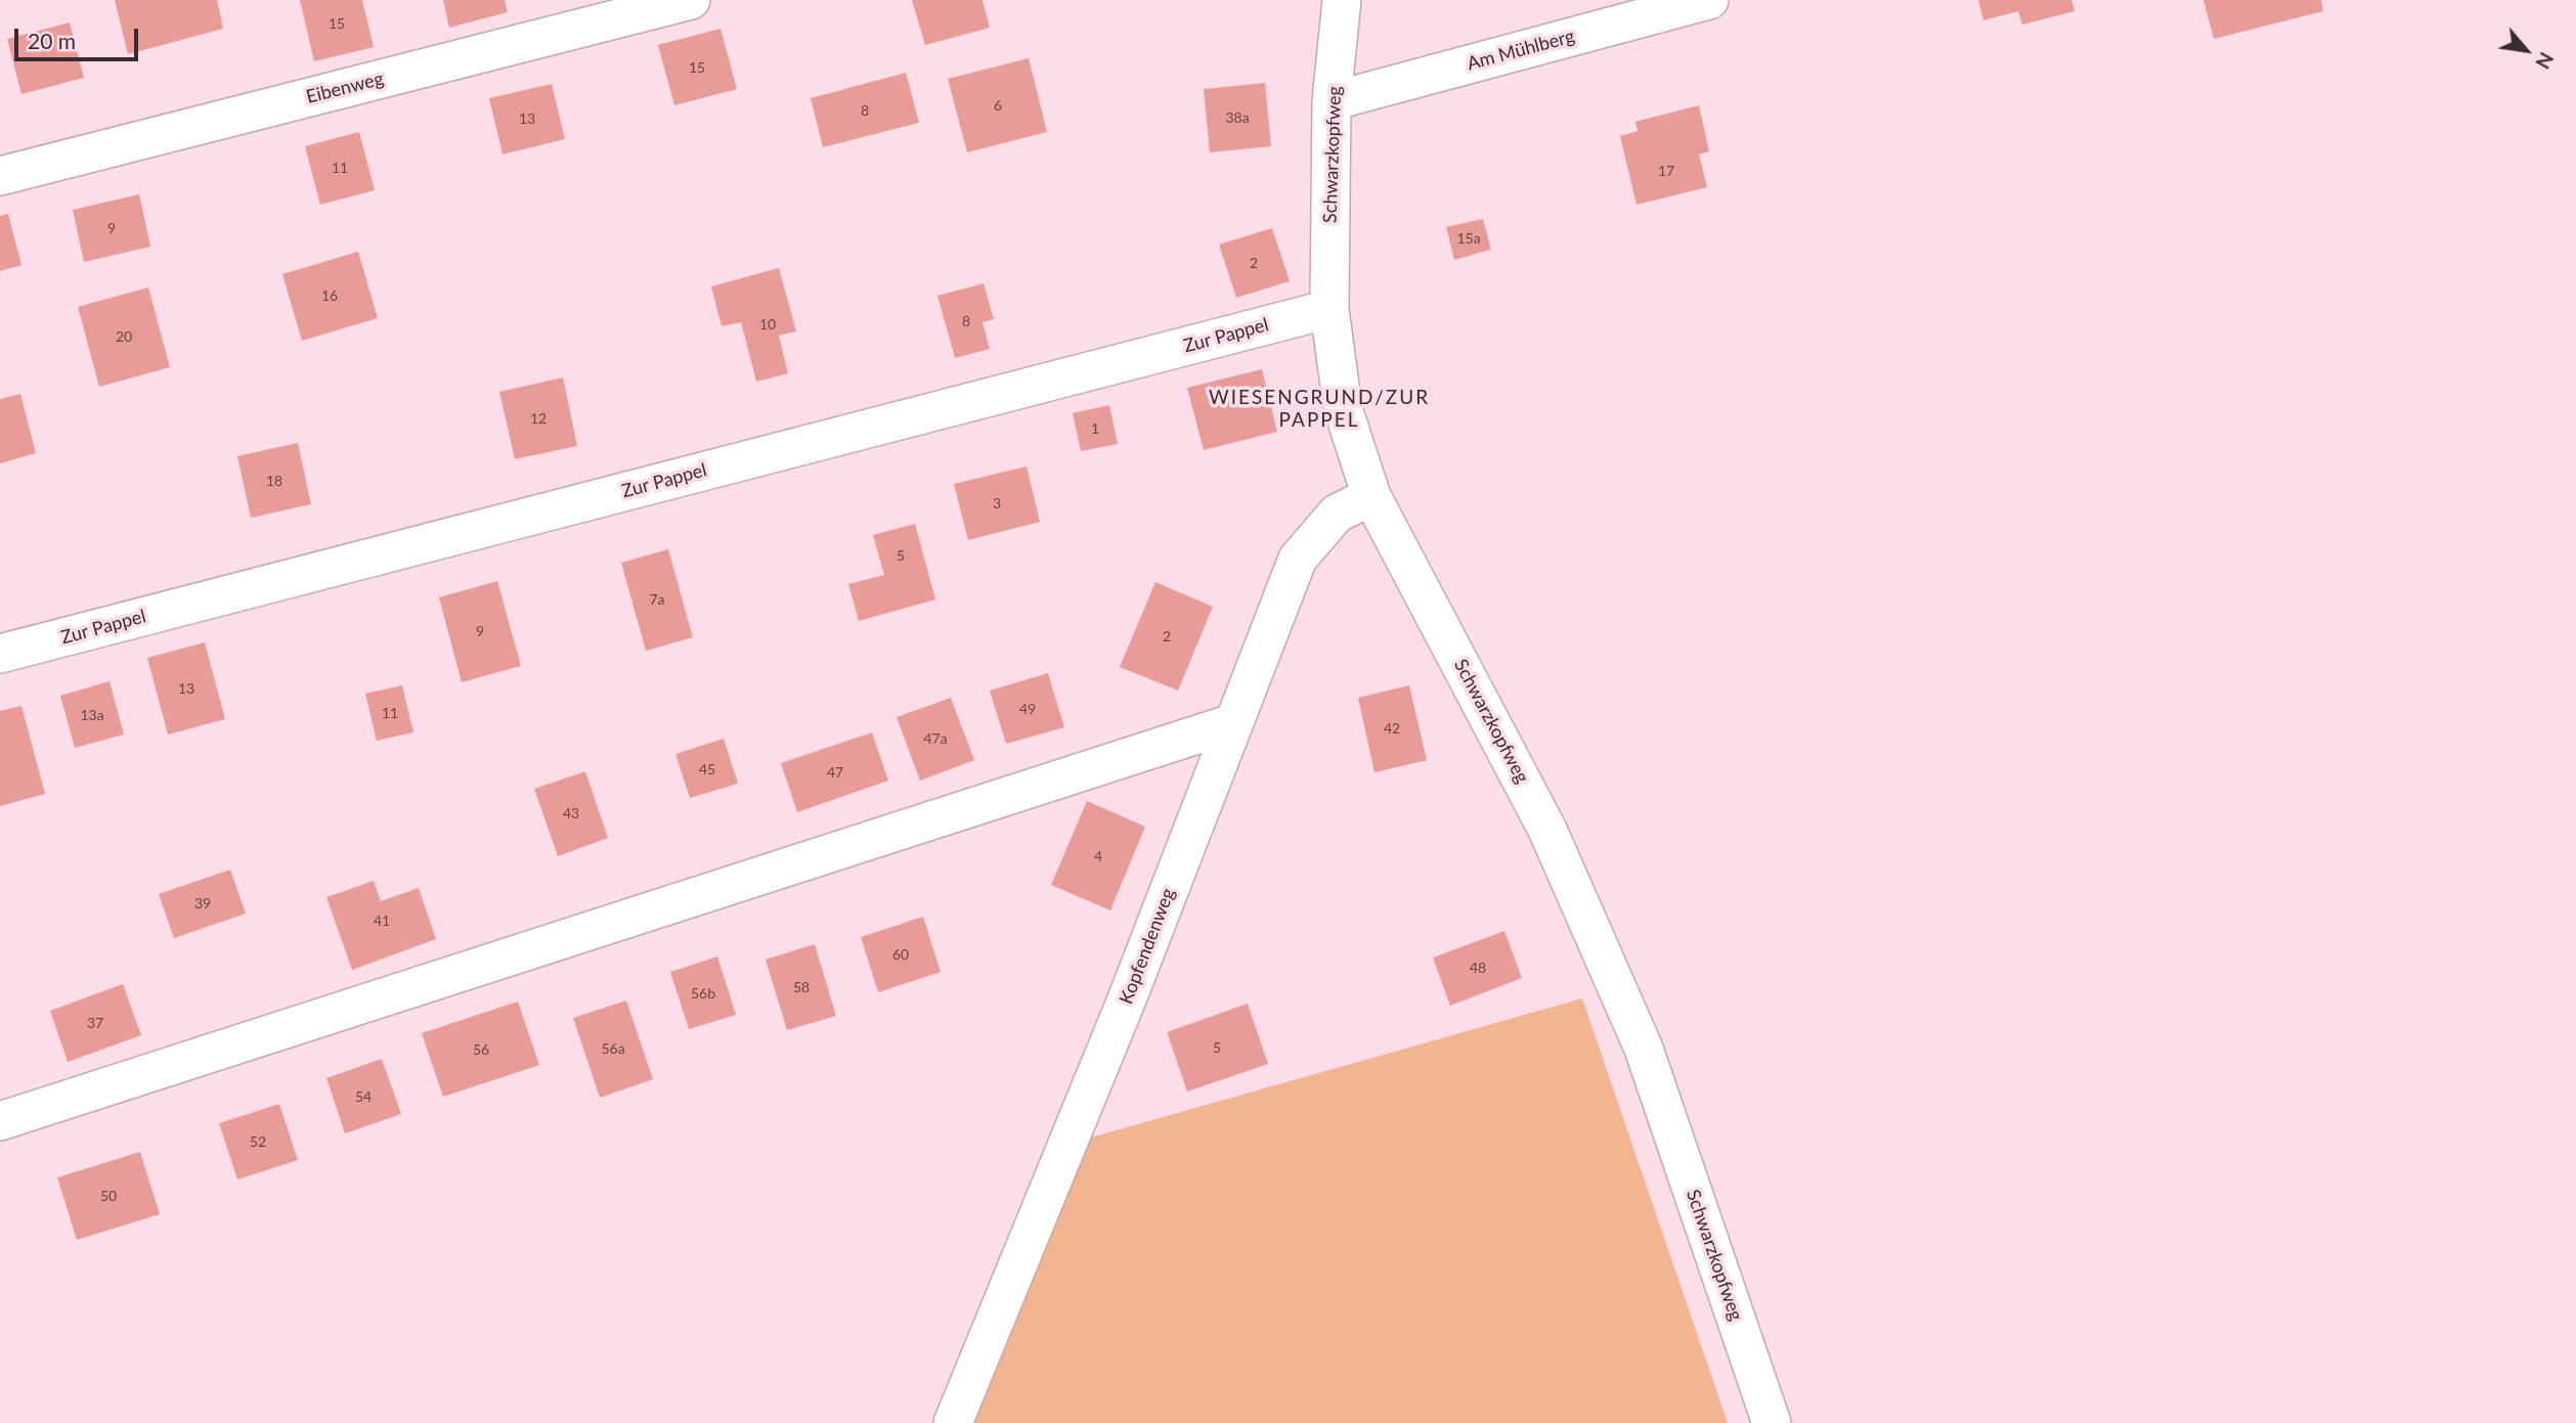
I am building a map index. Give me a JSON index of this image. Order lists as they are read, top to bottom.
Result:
{
  "streets": {
    "street": [
      "Am Mühlberg",
      "Eibenweg",
      "Schwarzkopfweg",
      "Zur Pappel",
      "Kopfendenweg"
    ]
  },
  "crossings": [
    ["Am Mühlberg", "Schwarzkopfweg"],
    ["Schwarzkopfweg", "Zur Pappel"],
    ["Schwarzkopfweg", "Kopfendenweg"]
  ],
  "districts": ["WIESENGRUND/ZUR PAPPEL"],
  "house_numbers": [
    "15",
    "15",
    "6",
    "8",
    "38a",
    "13",
    "11",
    "17",
    "9",
    "15a",
    "2",
    "16",
    "8",
    "10",
    "20",
    "12",
    "1",
    "18",
    "3",
    "5",
    "7a",
    "9",
    "2",
    "13",
    "49",
    "11",
    "13a",
    "42",
    "47a",
    "45",
    "47",
    "43",
    "4",
    "39",
    "41",
    "60",
    "48",
    "58",
    "56b",
    "37",
    "5",
    "56a",
    "56",
    "54",
    "52",
    "50"
  ],
  "scale_bar": "20 m",
  "north": "bottom right"
}
